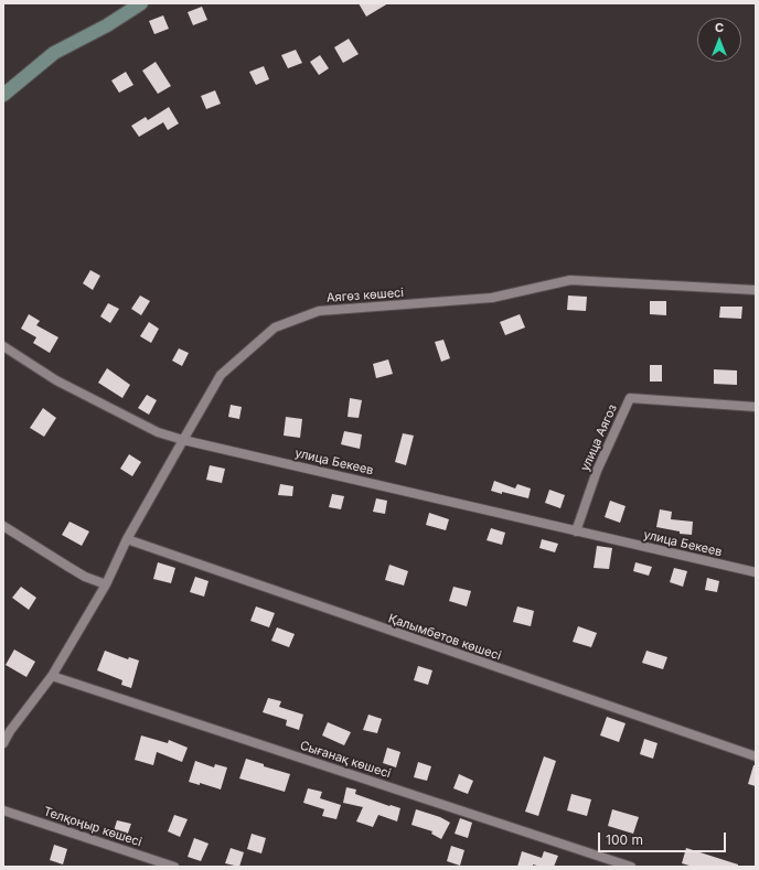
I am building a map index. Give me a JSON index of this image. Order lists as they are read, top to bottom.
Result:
{
  "streets": {
    "street": [
      "Аягөз көшесі",
      "улица Аягоз",
      "улица Бекеев",
      "Қалымбетов көшесі",
      "Сығанақ көшесі",
      "Телқоңыр көшесі"
    ]
  },
  "crossings": [
    ["Аягөз көшесі", "улица Бекеев"],
    ["улица Аягоз", "улица Бекеев"]
  ],
  "scale_bar": "100 m",
  "north": "top"
}
